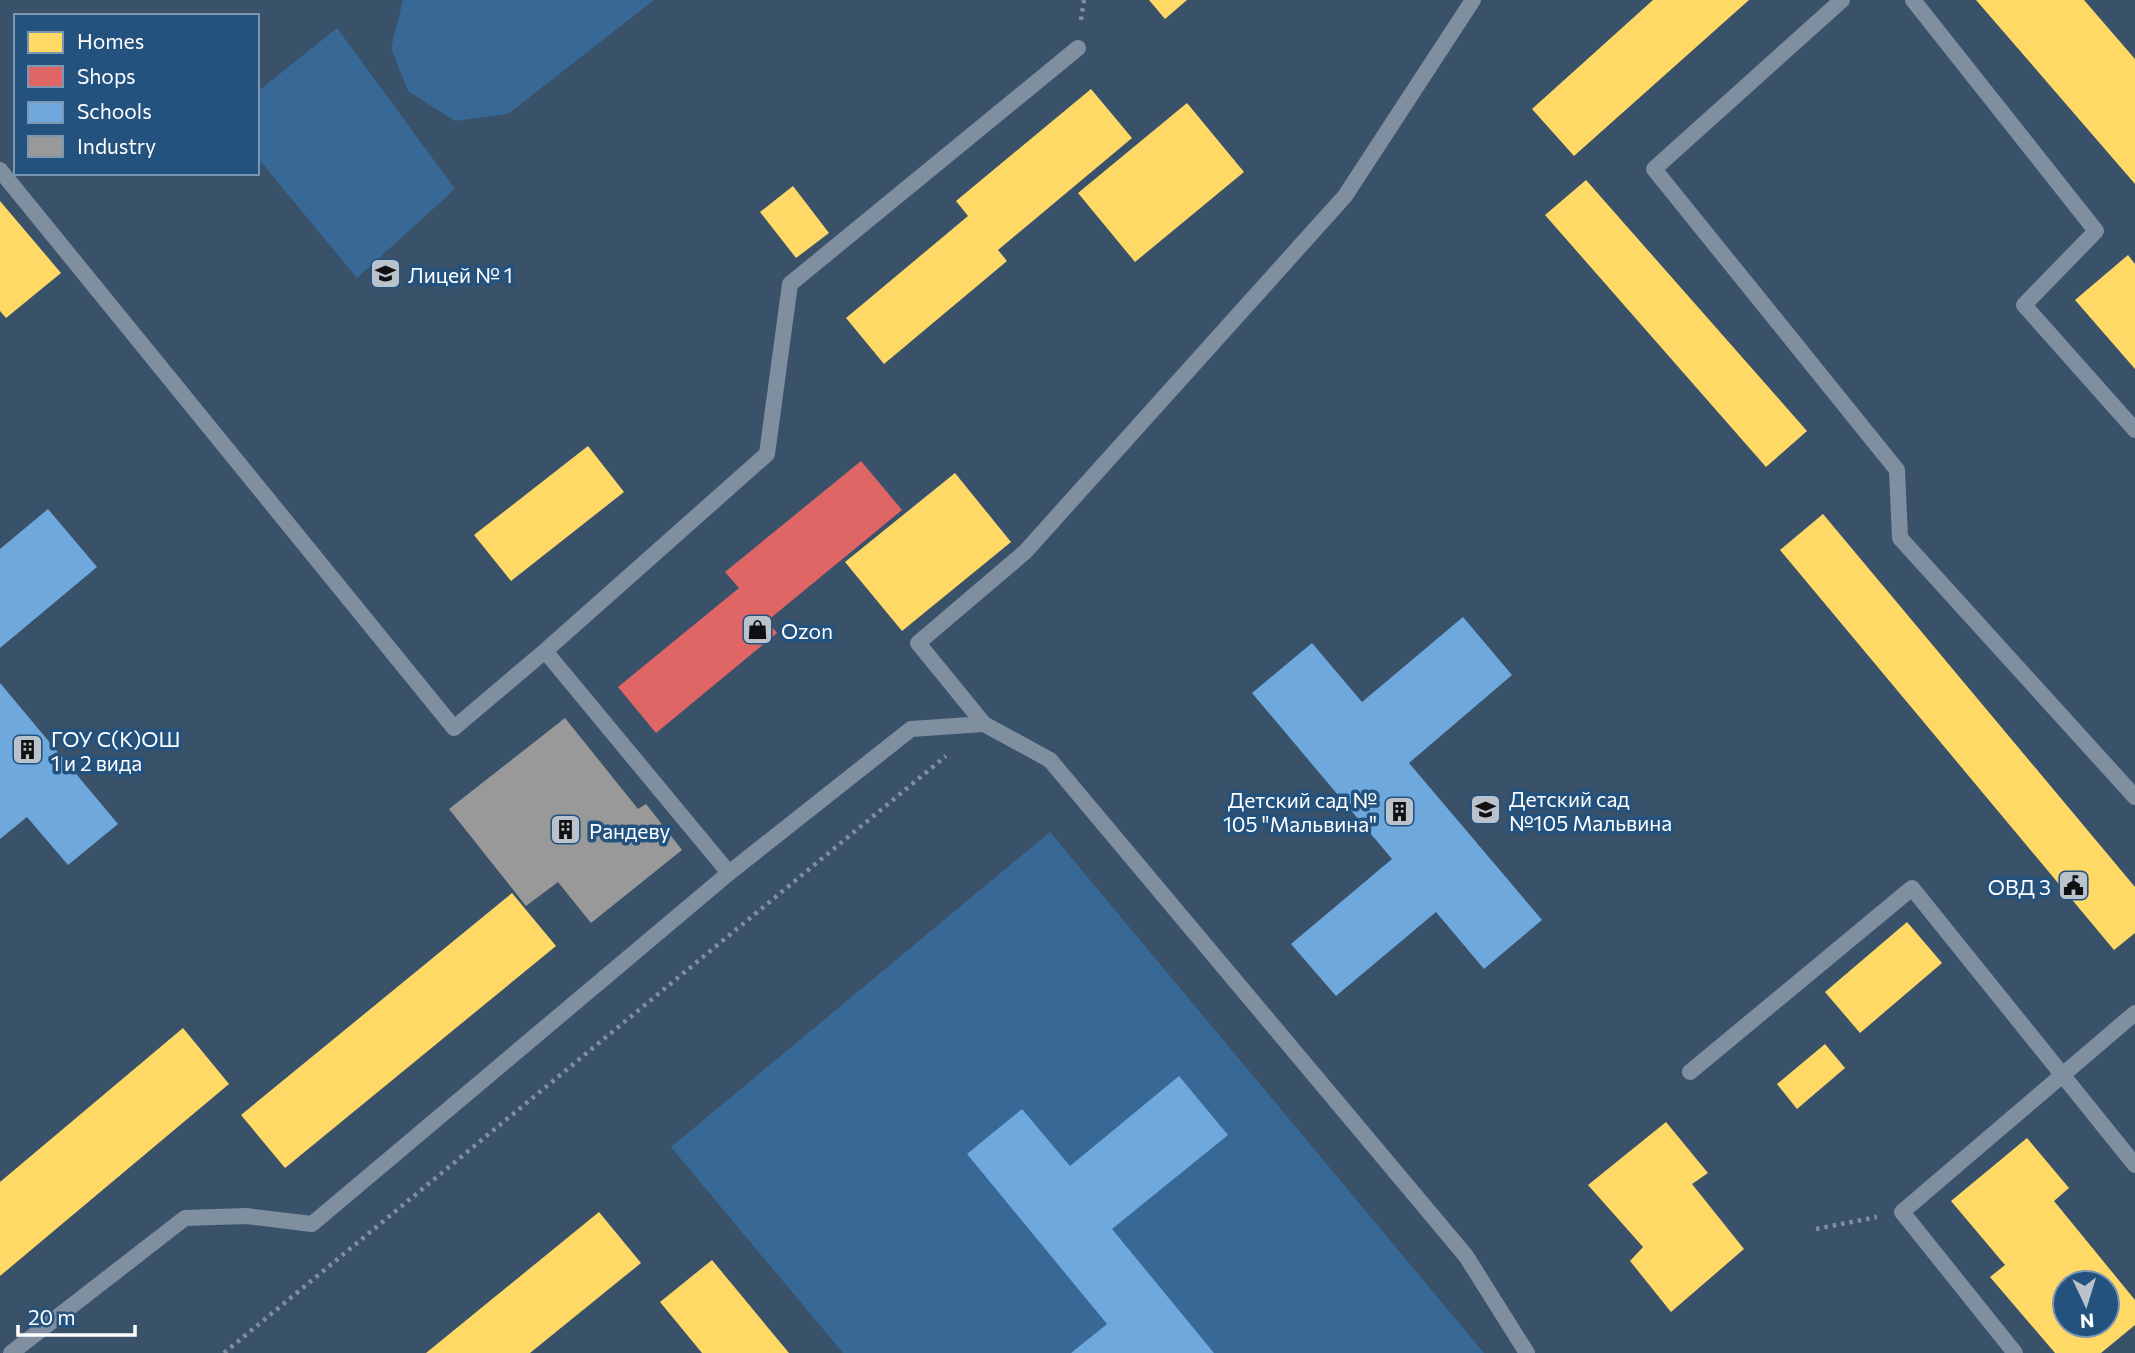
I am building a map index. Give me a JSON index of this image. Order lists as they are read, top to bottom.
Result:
{
  "places": {
    "school or university": ["Лицей № 1", "Детский сад №105 Мальвина"],
    "shop": ["Ozon"],
    "building": ["ГОУ С(К)ОШ 1 и 2 вида", "Детский сад № 105 \"Мальвина\"", "Рандеву"],
    "public building": ["ОВД 3"]
  },
  "legend": [
    "Homes",
    "Shops",
    "Schools",
    "Industry"
  ],
  "scale_bar": "20 m",
  "north": "bottom"
}
